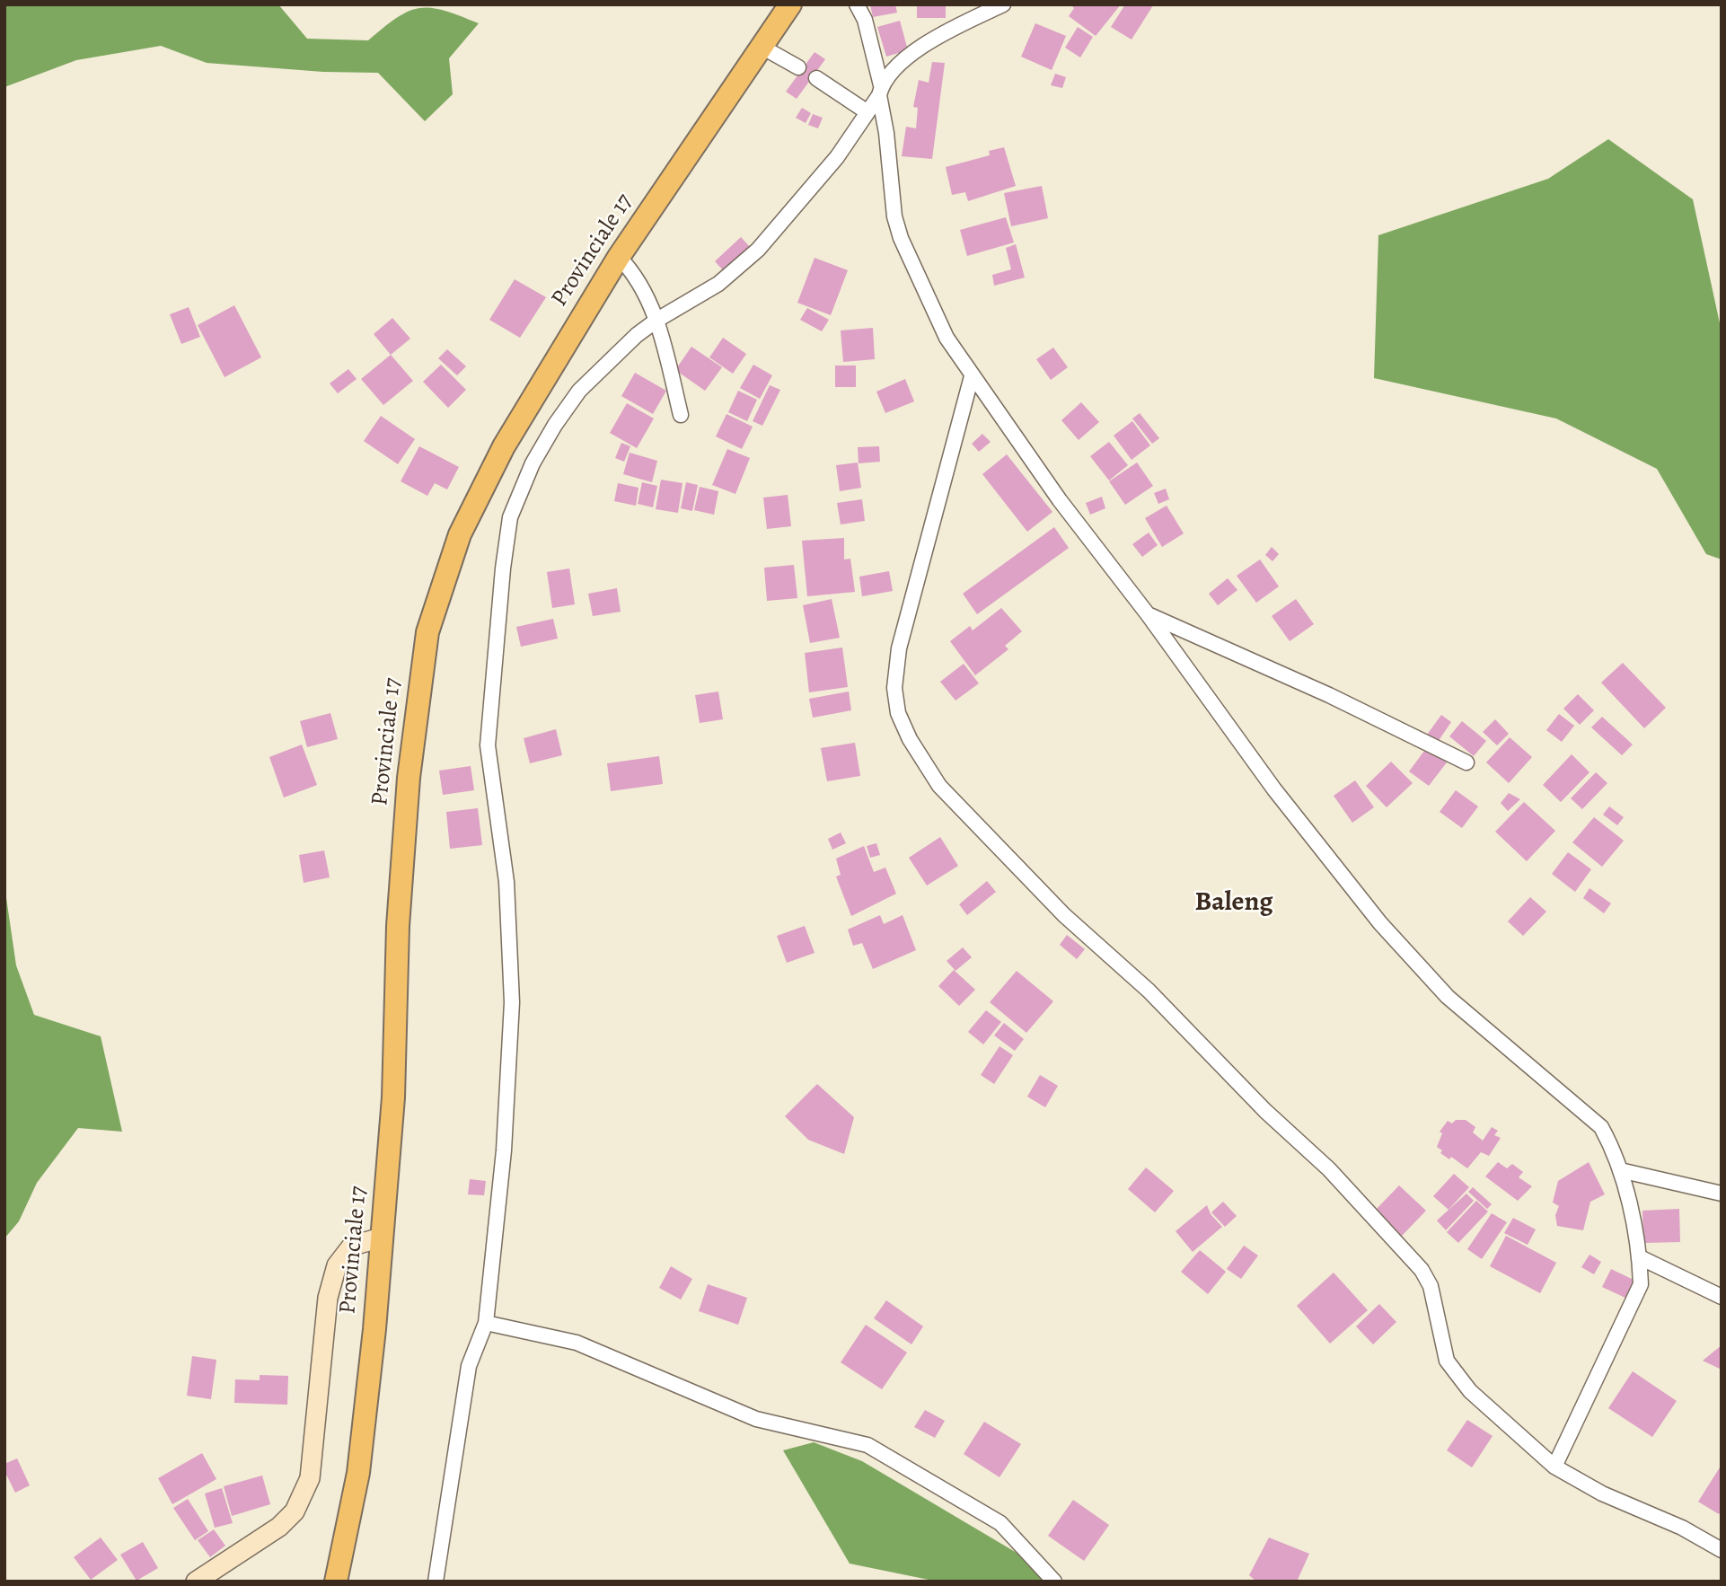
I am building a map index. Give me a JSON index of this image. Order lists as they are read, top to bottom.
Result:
{
  "streets": {
    "main road": ["Provinciale 17"]
  },
  "districts": ["Baleng"]
}
